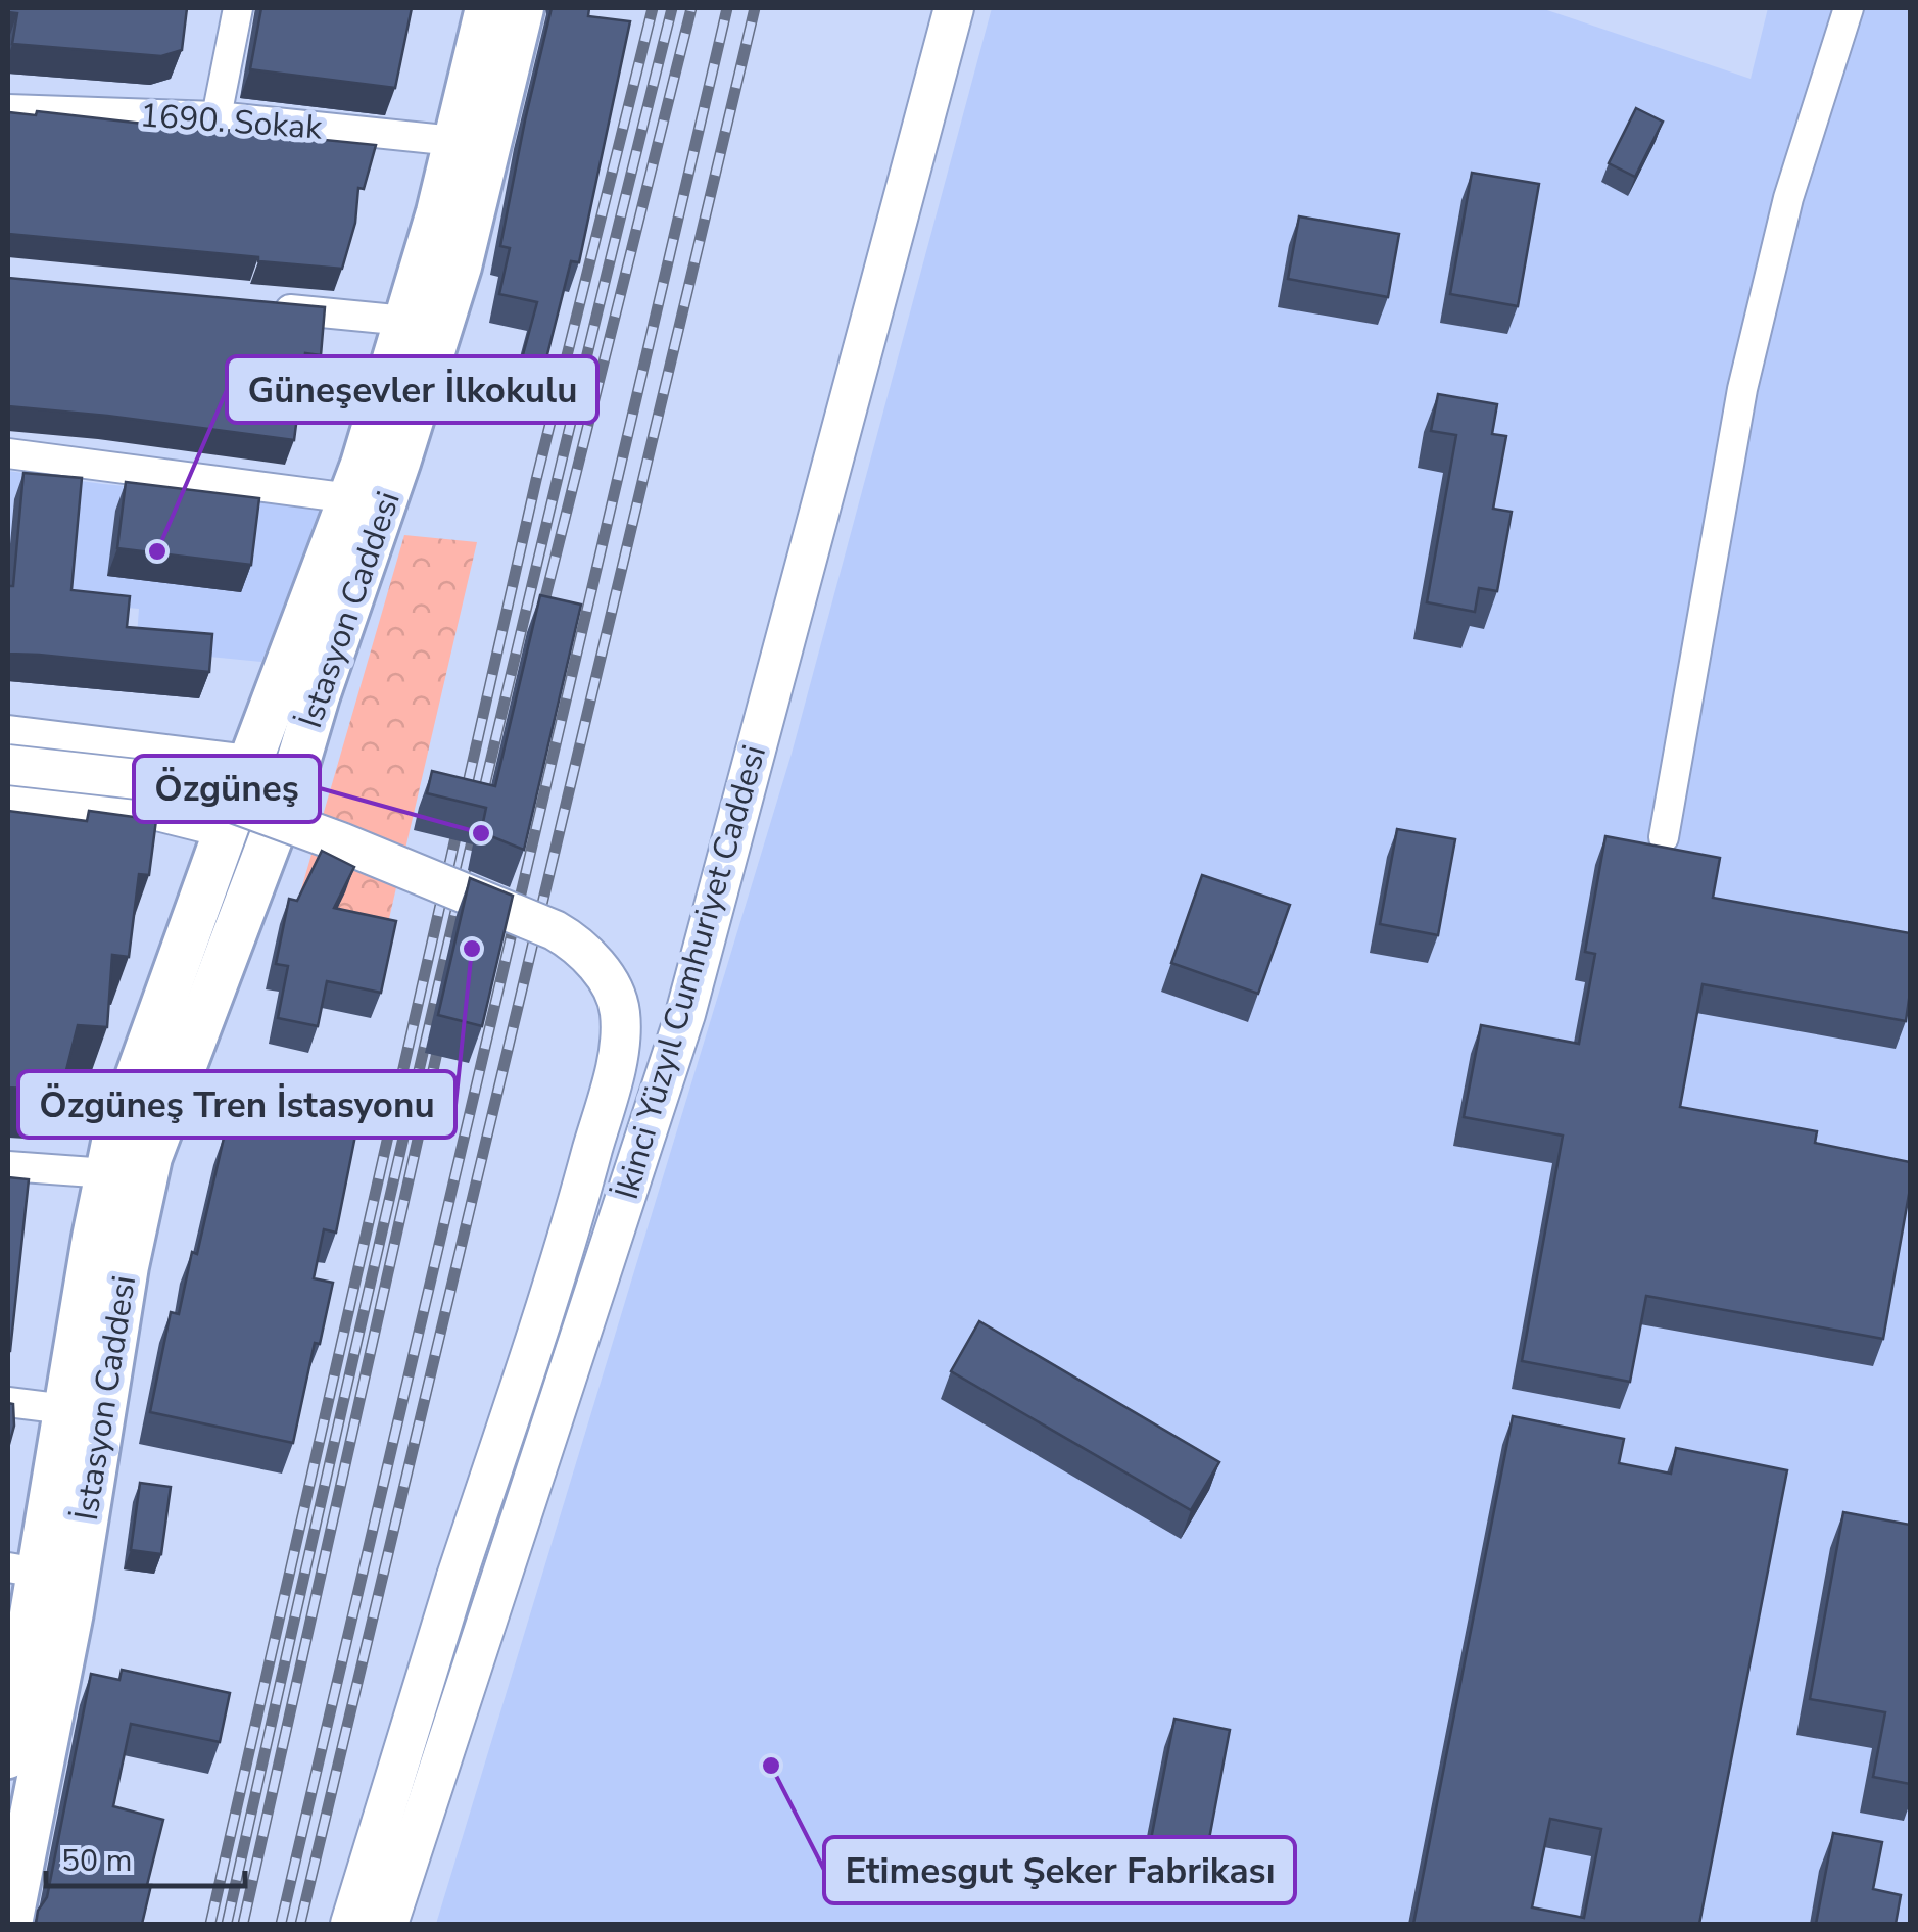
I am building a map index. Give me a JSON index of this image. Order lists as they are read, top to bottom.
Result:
{
  "streets": {
    "main road": ["İstasyon Caddesi", "İkinci Yüzyıl Cumhuriyet Caddesi"],
    "street": ["1690. Sokak"]
  },
  "crossings": [
    ["1690. Sokak", "İstasyon Caddesi"]
  ],
  "places": [
    "Güneşevler İlkokulu",
    "Özgüneş",
    "Özgüneş Tren İstasyonu",
    "Etimesgut Şeker Fabrikası"
  ],
  "scale_bar": "50 m"
}
